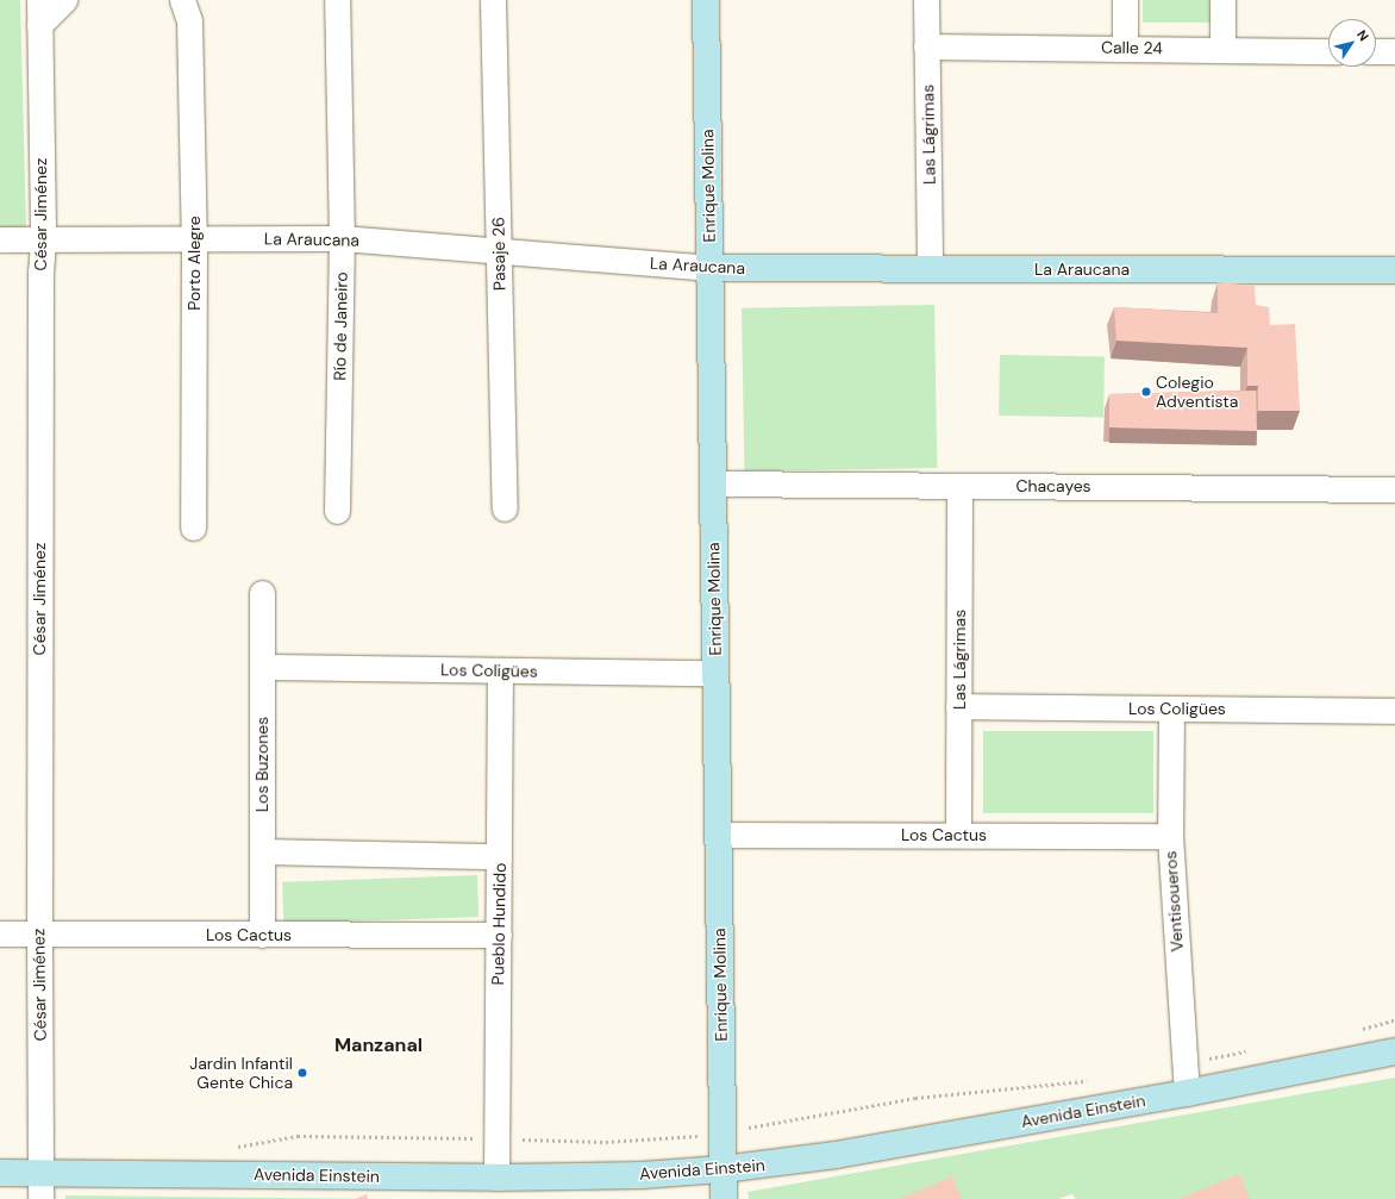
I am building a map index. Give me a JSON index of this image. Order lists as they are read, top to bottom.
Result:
{
  "streets": {
    "street": [
      "Calle 24",
      "Las Lágrimas",
      "Enrique Molina",
      "César Jiménez",
      "La Araucana",
      "Pasaje 26",
      "Porto Alegre",
      "Río de Janeiro",
      "Chacayes",
      "Los Coligües",
      "Los Buzones",
      "Los Cactus",
      "Ventisoueros",
      "Pueblo Hundido",
      "Avenida Einstein"
    ]
  },
  "crossings": [
    ["Calle 24", "Las Lágrimas"],
    ["Las Lágrimas", "La Araucana"],
    ["Las Lágrimas", "Chacayes"],
    ["Las Lágrimas", "Los Coligües"],
    ["Las Lágrimas", "Los Cactus"],
    ["Enrique Molina", "La Araucana"],
    ["Enrique Molina", "Chacayes"],
    ["Enrique Molina", "Los Coligües"],
    ["Enrique Molina", "Los Cactus"],
    ["Enrique Molina", "Avenida Einstein"],
    ["César Jiménez", "La Araucana"],
    ["César Jiménez", "Los Cactus"],
    ["César Jiménez", "Avenida Einstein"],
    ["La Araucana", "Pasaje 26"],
    ["La Araucana", "Porto Alegre"],
    ["La Araucana", "Río de Janeiro"],
    ["Los Coligües", "Los Buzones"],
    ["Los Coligües", "Ventisoueros"],
    ["Los Coligües", "Pueblo Hundido"],
    ["Los Buzones", "Los Cactus"],
    ["Los Cactus", "Ventisoueros"],
    ["Los Cactus", "Pueblo Hundido"],
    ["Ventisoueros", "Avenida Einstein"],
    ["Pueblo Hundido", "Avenida Einstein"]
  ],
  "districts": ["Manzanal"],
  "places": ["Colegio Adventista", "Jardin Infantil Gente Chica"],
  "north": "top right"
}
